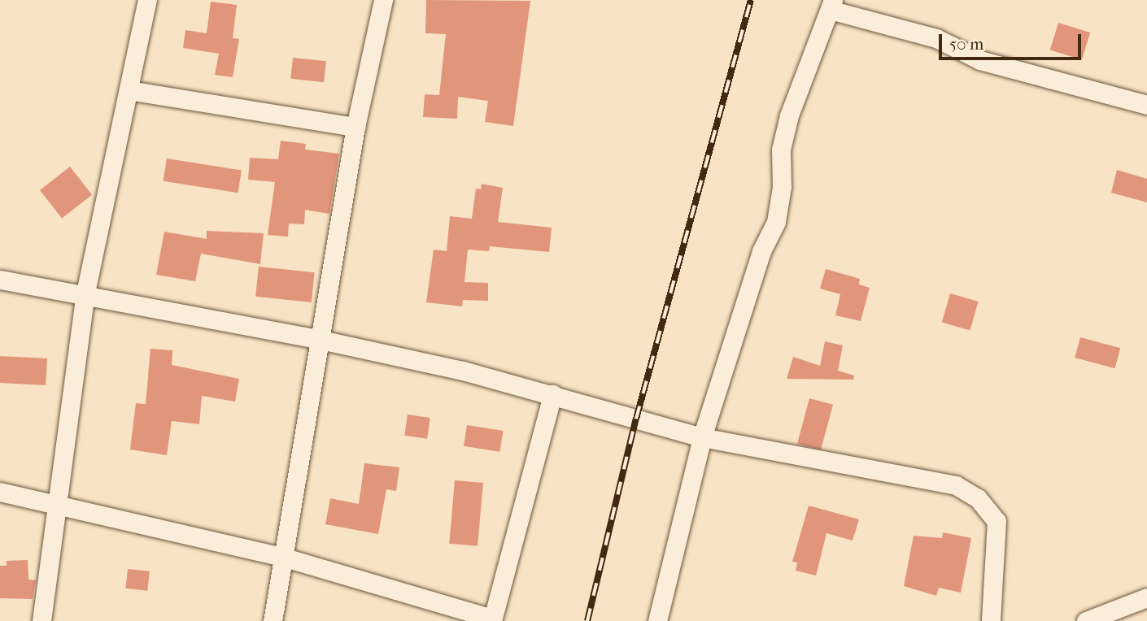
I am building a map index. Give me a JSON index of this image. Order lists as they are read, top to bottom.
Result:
{
  "scale_bar": "50 m"
}
